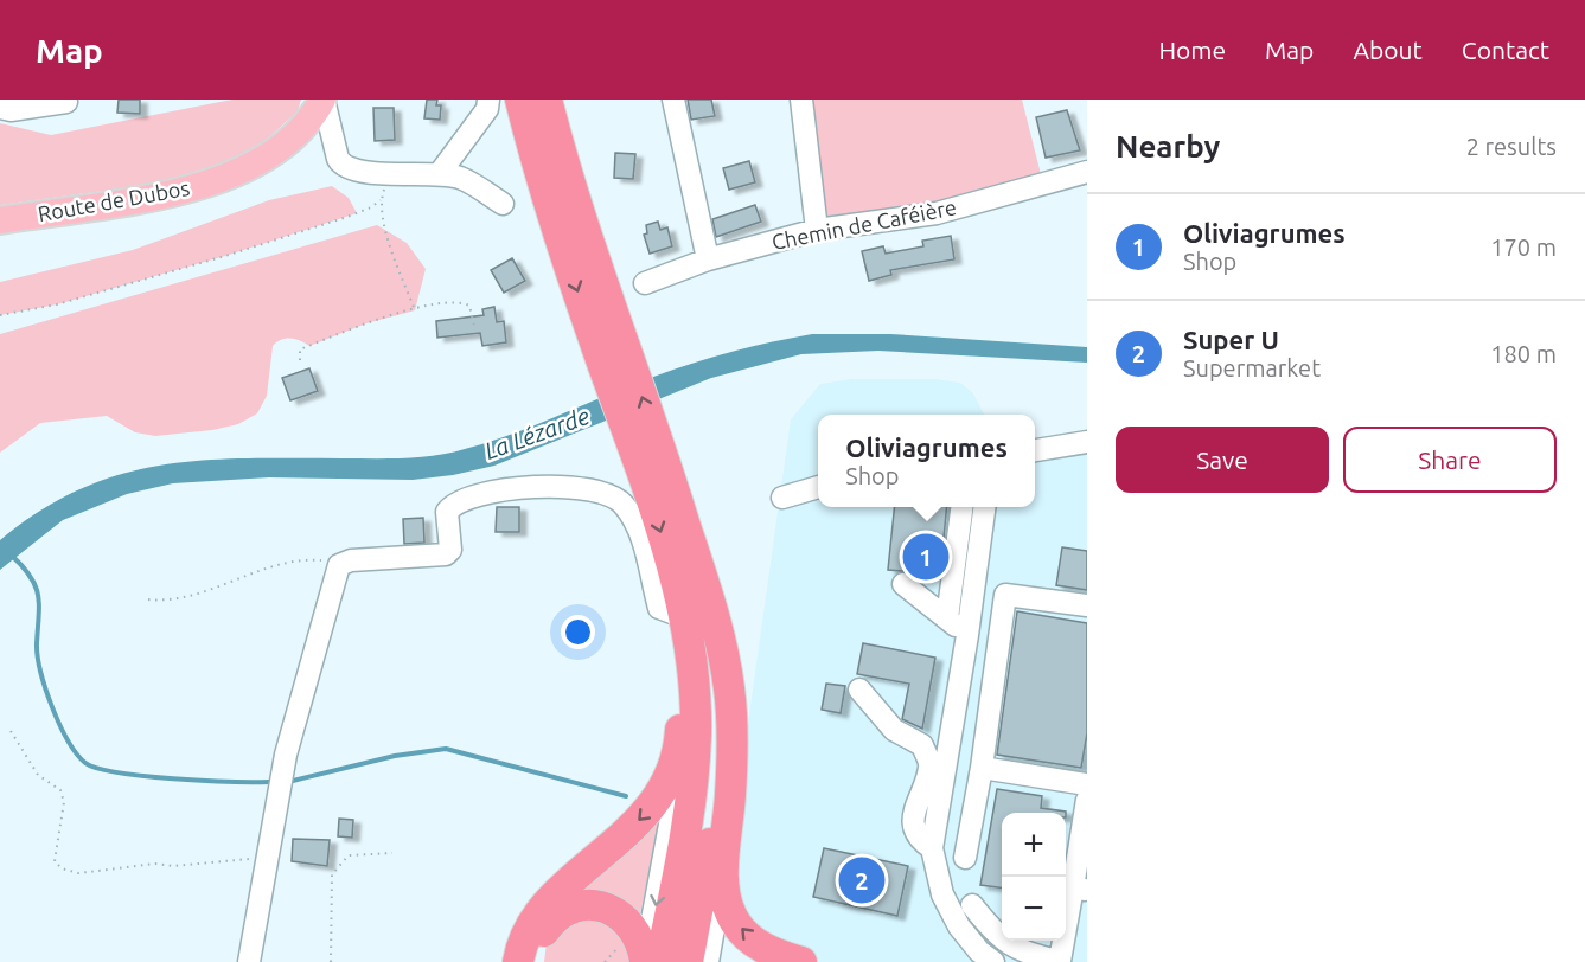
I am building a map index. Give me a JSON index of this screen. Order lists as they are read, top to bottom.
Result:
{
  "streets": {
    "main road": ["Route de Dubos"],
    "street": ["Chemin de Caféière"]
  },
  "water": ["La Lézarde"],
  "page": {
    "header": "Map",
    "nav": [
      "Home",
      "Map",
      "About",
      "Contact"
    ],
    "heading": ["Nearby", "2 results"],
    "list": [
      {
        "mark": "1",
        "name": "Oliviagrumes",
        "note": "Shop",
        "value": "170 m"
      },
      {
        "mark": "2",
        "name": "Super U",
        "note": "Supermarket",
        "value": "180 m"
      }
    ],
    "buttons": ["Save", "Share"],
    "popup": ["Oliviagrumes", "Shop"],
    "pins": ["1", "2"],
    "map_buttons": ["+", "−"]
  }
}
